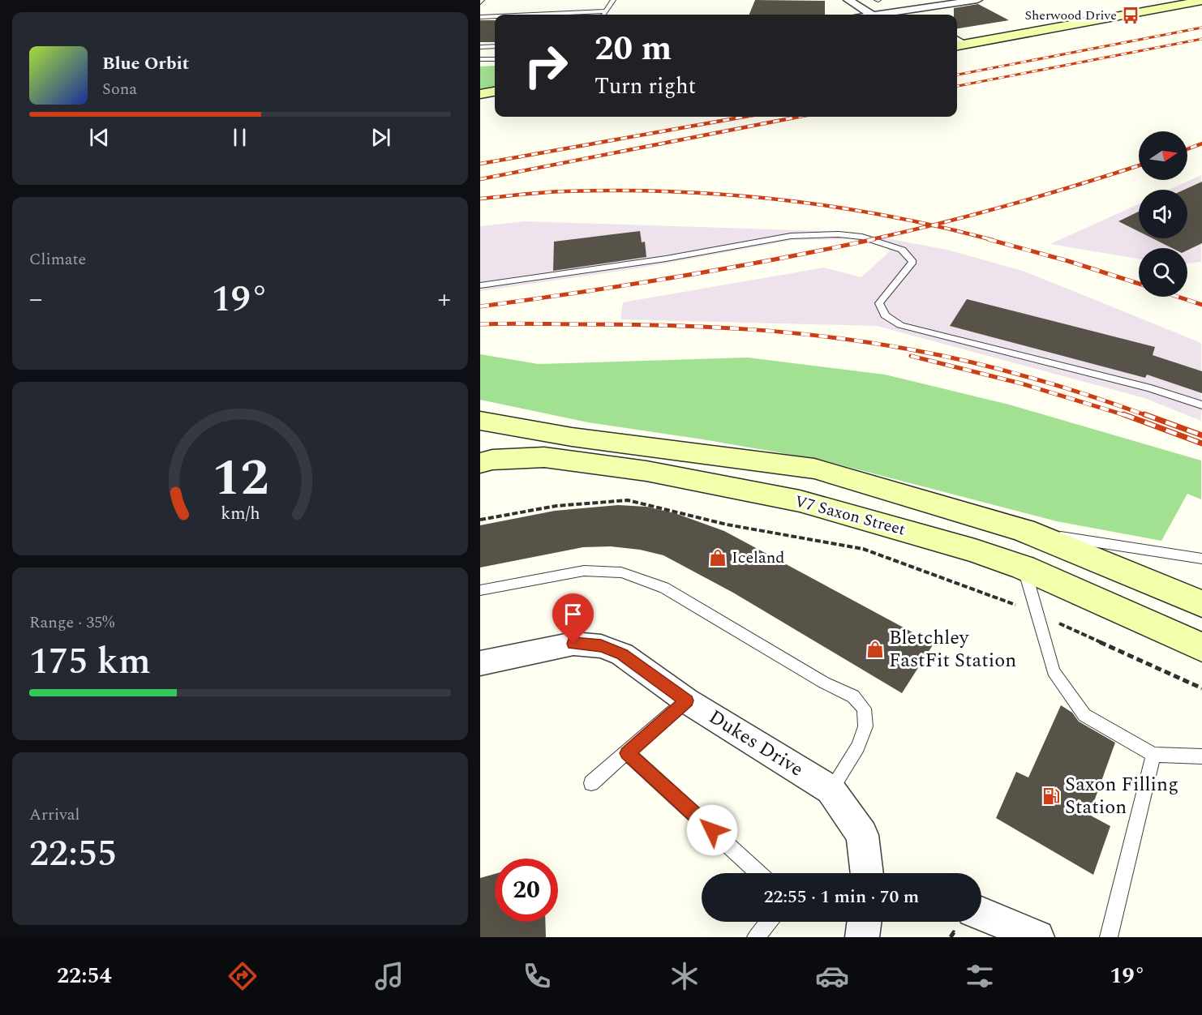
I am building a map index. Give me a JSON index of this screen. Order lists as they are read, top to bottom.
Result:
{
  "streets": {
    "main road": ["V7 Saxon Street"],
    "street": ["Dukes Drive"]
  },
  "places": {
    "bus stop": ["Sherwood Drive"],
    "shop": ["Iceland", "Bletchley FastFit Station"],
    "fuel station": ["Saxon Filling Station"]
  },
  "north": "right",
  "page": {
    "turn": ["20 m", "Turn right"],
    "song": ["Blue Orbit", "Sona"],
    "tile": [
      "Climate",
      ["Range · 35%", "175 km"],
      ["Arrival", "22:55"]
    ],
    "heat": ["−", "19°", "+"],
    "limit": "20",
    "trip": "22:55 · 1 min · 70 m",
    "tabs": ["22:54", "19°"],
    "gauge": ["12", "km/h"]
  }
}
